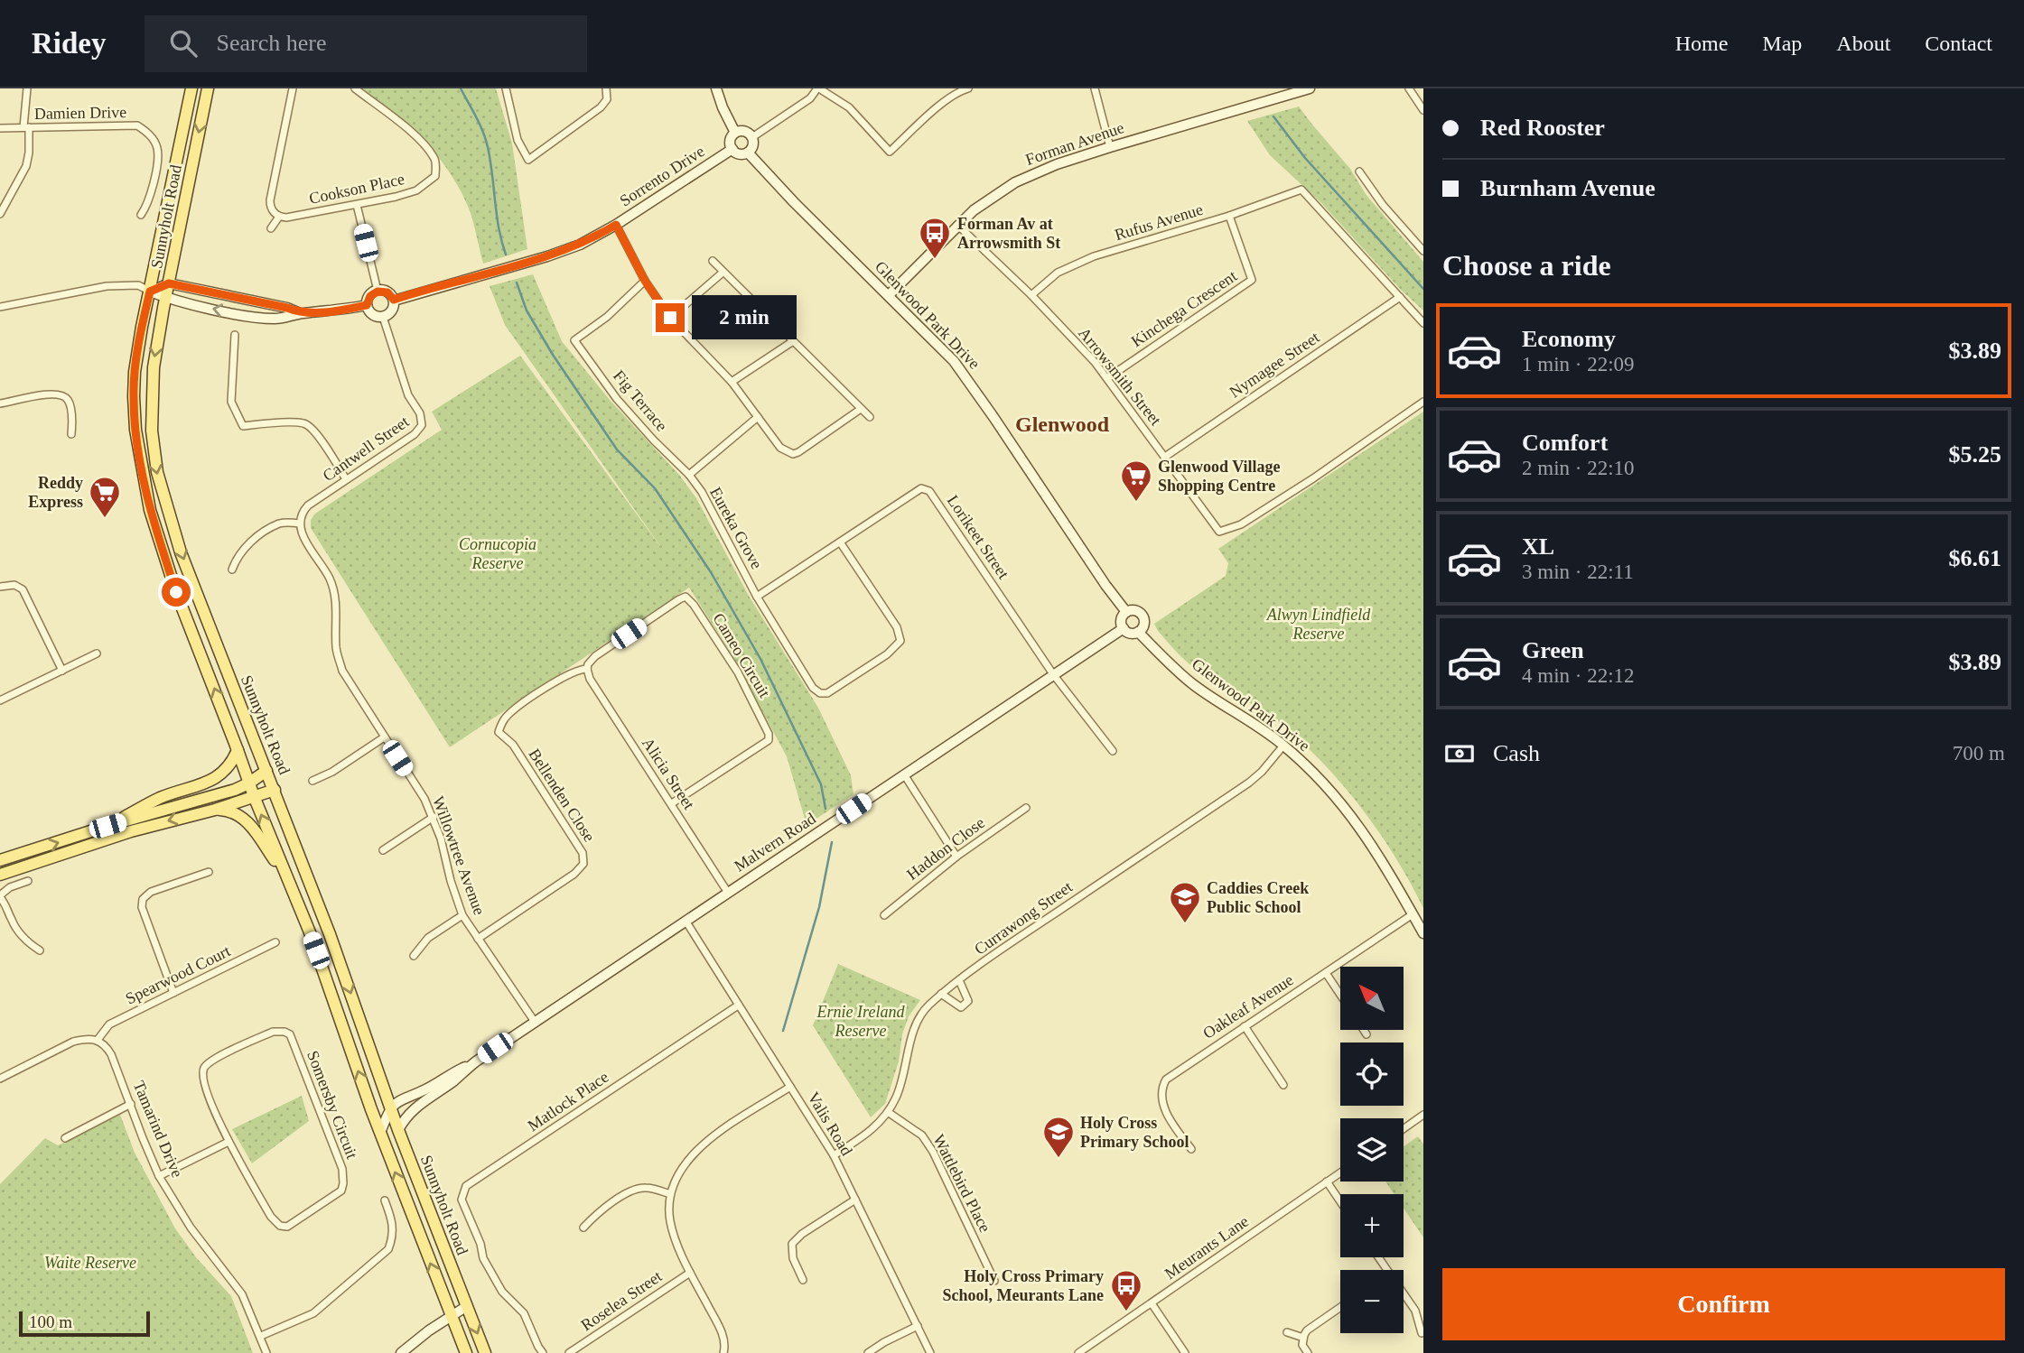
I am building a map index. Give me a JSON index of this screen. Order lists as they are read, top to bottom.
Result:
{
  "streets": {
    "main road": ["Sunnyholt Road"],
    "street": [
      "Damien Drive",
      "Forman Avenue",
      "Sorrento Drive",
      "Cookson Place",
      "Rufus Avenue",
      "Kinchega Crescent",
      "Glenwood Park Drive",
      "Nymagee Street",
      "Arrowsmith Street",
      "Fig Terrace",
      "Cantwell Street",
      "Eureka Grove",
      "Lorikeet Street",
      "Cameo Circuit",
      "Alicia Street",
      "Bellenden Close",
      "Malvern Road",
      "Haddon Close",
      "Willowtree Avenue",
      "Currawong Street",
      "Spearwood Court",
      "Oakleaf Avenue",
      "Matlock Place",
      "Somersby Circuit",
      "Valis Road",
      "Tamarind Drive",
      "Wattlebird Place",
      "Meurants Lane",
      "Roselea Street"
    ]
  },
  "crossings": [
    ["Forman Avenue", "Glenwood Park Drive"],
    ["Forman Avenue", "Arrowsmith Street"],
    ["Sorrento Drive", "Glenwood Park Drive"],
    ["Sorrento Drive", "Cantwell Street"],
    ["Sunnyholt Road", "Malvern Road"],
    ["Rufus Avenue", "Kinchega Crescent"],
    ["Rufus Avenue", "Nymagee Street"],
    ["Rufus Avenue", "Arrowsmith Street"],
    ["Kinchega Crescent", "Arrowsmith Street"],
    ["Glenwood Park Drive", "Malvern Road"],
    ["Glenwood Park Drive", "Currawong Street"],
    ["Glenwood Park Drive", "Oakleaf Avenue"],
    ["Nymagee Street", "Arrowsmith Street"],
    ["Fig Terrace", "Eureka Grove"],
    ["Cantwell Street", "Willowtree Avenue"],
    ["Eureka Grove", "Lorikeet Street"],
    ["Lorikeet Street", "Malvern Road"],
    ["Cameo Circuit", "Alicia Street"],
    ["Cameo Circuit", "Bellenden Close"],
    ["Alicia Street", "Bellenden Close"],
    ["Alicia Street", "Malvern Road"],
    ["Bellenden Close", "Willowtree Avenue"],
    ["Malvern Road", "Willowtree Avenue"],
    ["Malvern Road", "Valis Road"],
    ["Currawong Street", "Valis Road"],
    ["Currawong Street", "Wattlebird Place"],
    ["Spearwood Court", "Tamarind Drive"],
    ["Matlock Place", "Valis Road"]
  ],
  "districts": ["Glenwood"],
  "parks": [
    "Cornucopia Reserve",
    "Alwyn Lindfield Reserve",
    "Ernie Ireland Reserve",
    "Waite Reserve"
  ],
  "places": {
    "bus stop": ["Forman Av at Arrowsmith St", "Holy Cross Primary School, Meurants Lane"],
    "supermarket": ["Glenwood Village Shopping Centre", "Reddy Express"],
    "school or university": ["Caddies Creek Public School", "Holy Cross Primary School"]
  },
  "scale_bar": "100 m",
  "north": "top left",
  "page": {
    "header": "Ridey",
    "search": "Search here",
    "nav": [
      "Home",
      "Map",
      "About",
      "Contact"
    ],
    "banner": ["Red Rooster", "Burnham Avenue"],
    "heading": "Choose a ride",
    "bubble": "2 min",
    "list": [
      {
        "name": "Economy",
        "note": "1 min · 22:09",
        "value": "$3.89"
      },
      {
        "name": "Comfort",
        "note": "2 min · 22:10",
        "value": "$5.25"
      },
      {
        "name": "XL",
        "note": "3 min · 22:11",
        "value": "$6.61"
      },
      {
        "name": "Green",
        "note": "4 min · 22:12",
        "value": "$3.89"
      }
    ],
    "pay": ["Cash", "700 m"],
    "map_buttons": ["+", "−"],
    "buttons": "Confirm",
    "scale": "100 m"
  }
}
